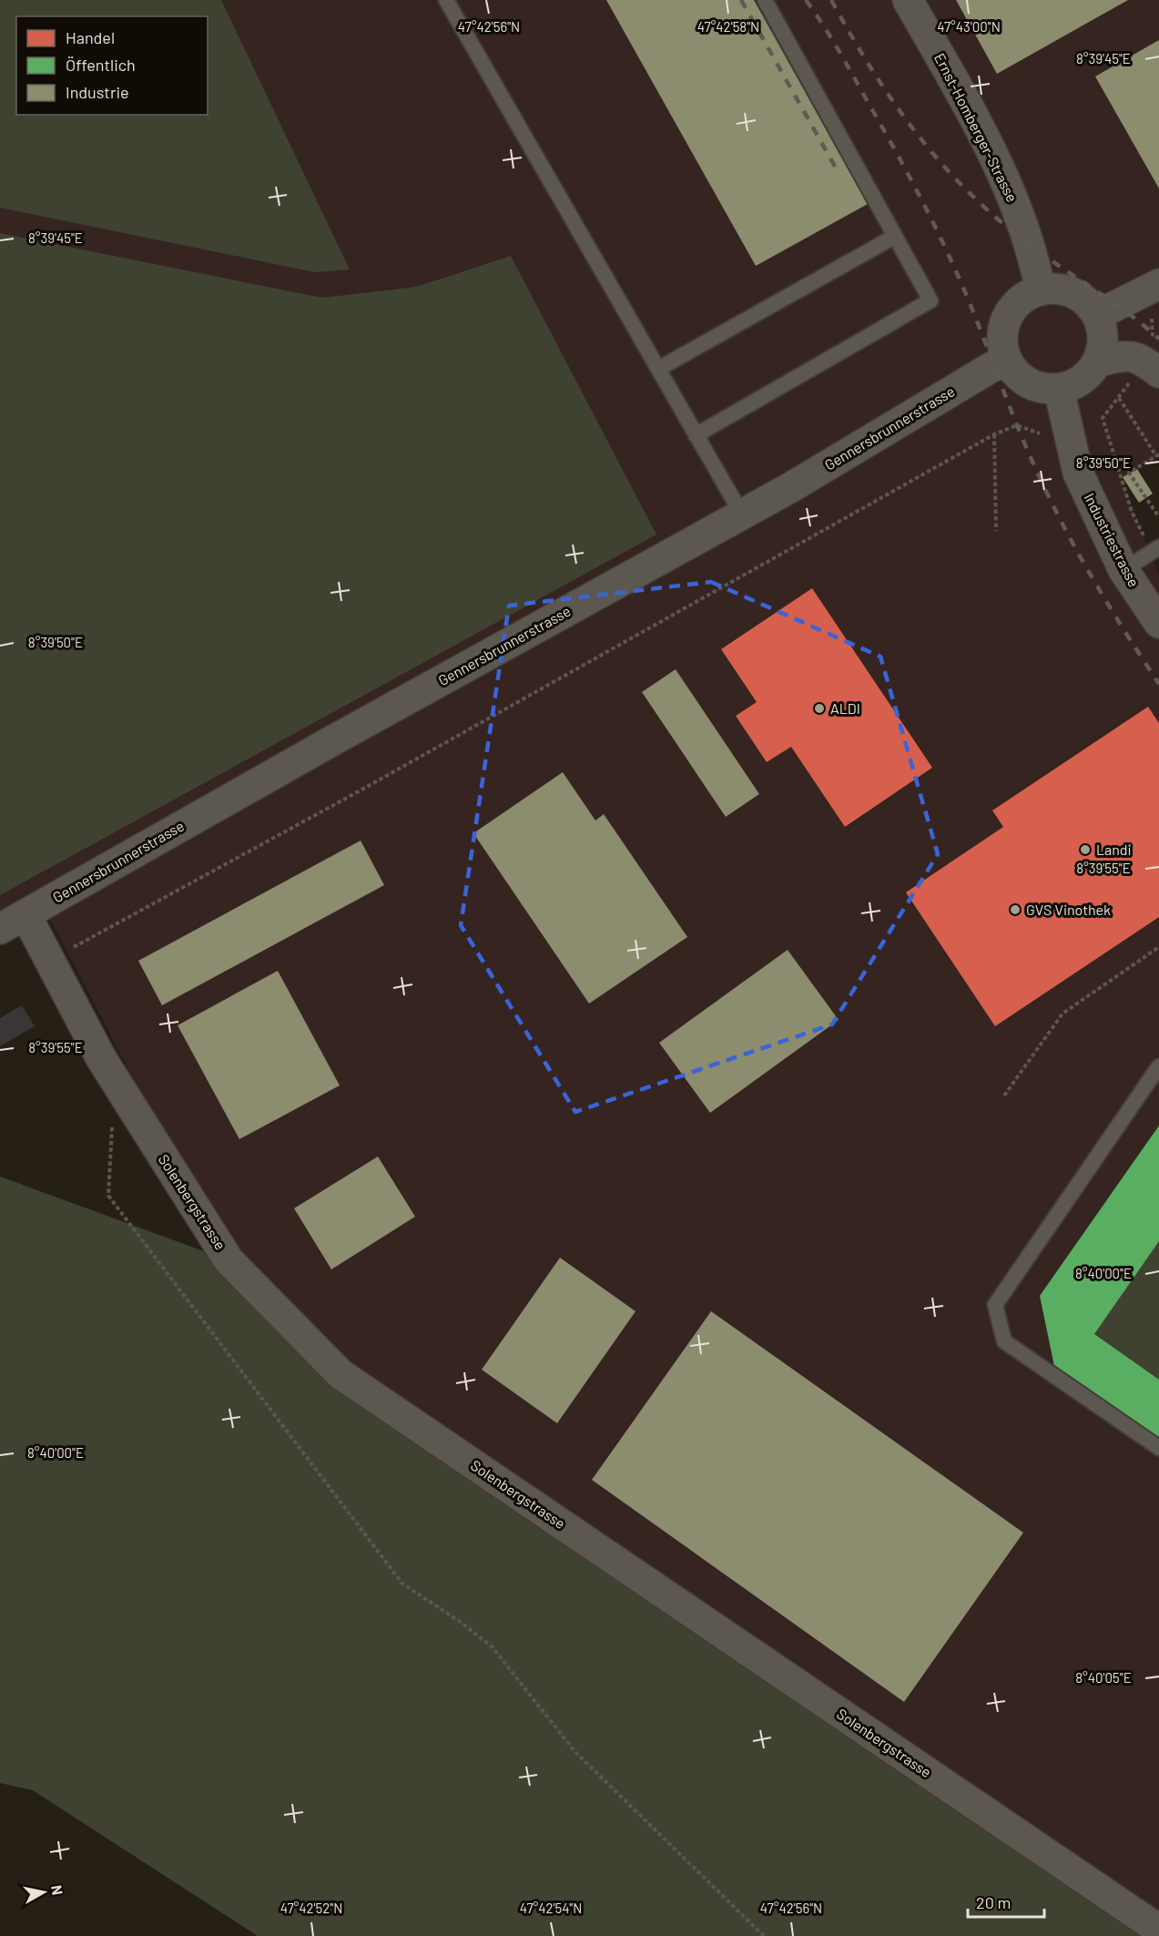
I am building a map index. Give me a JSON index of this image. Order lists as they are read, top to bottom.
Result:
{
  "streets": {
    "street": [
      "Ernst-Homberger-Strasse",
      "Gennersbrunnerstrasse",
      "Industriestrasse",
      "Solenbergstrasse"
    ]
  },
  "crossings": [
    ["Ernst-Homberger-Strasse", "Gennersbrunnerstrasse"],
    ["Ernst-Homberger-Strasse", "Industriestrasse"],
    ["Gennersbrunnerstrasse", "Industriestrasse"],
    ["Gennersbrunnerstrasse", "Solenbergstrasse"]
  ],
  "places": ["ALDI", "Landi", "GVS Vinothek"],
  "legend": ["Handel", "Öffentlich", "Industrie"],
  "scale_bar": "20 m",
  "north": "right",
  "coordinates": [
    "47°42'56\"N",
    "47°42'58\"N",
    "47°43'00\"N",
    "8°39'45\"E",
    "8°39'50\"E",
    "8°39'55\"E",
    "8°40'00\"E",
    "8°40'05\"E",
    "47°42'52\"N",
    "47°42'54\"N"
  ]
}
